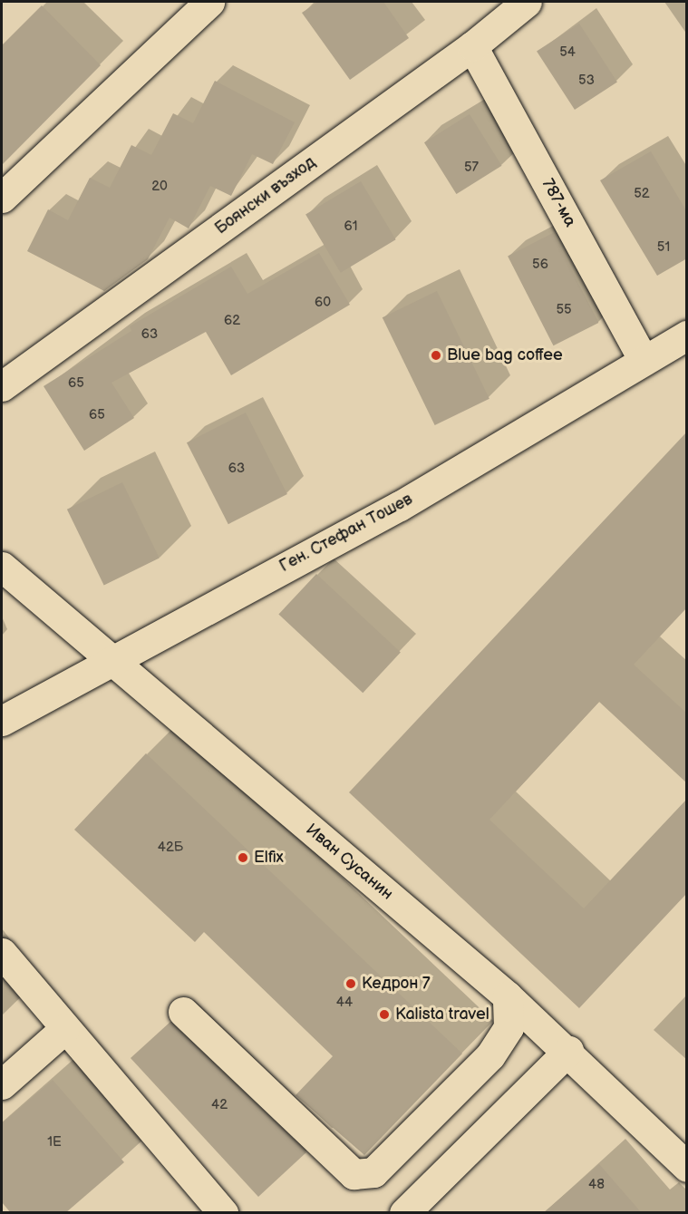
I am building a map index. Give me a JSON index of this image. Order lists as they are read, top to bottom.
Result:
{
  "streets": {
    "street": [
      "Боянски възход",
      "787-ма",
      "Ген. Стефан Тошев",
      "Иван Сусанин"
    ]
  },
  "crossings": [
    ["Боянски възход", "787-ма"],
    ["787-ма", "Ген. Стефан Тошев"],
    ["Ген. Стефан Тошев", "Иван Сусанин"]
  ],
  "places": [
    "Blue bag coffee",
    "Elfix",
    "Кедрон 7",
    "Kalista travel"
  ],
  "house_numbers": [
    "54",
    "53",
    "57",
    "20",
    "52",
    "61",
    "51",
    "56",
    "60",
    "55",
    "62",
    "63",
    "65",
    "65",
    "63",
    "42Б",
    "44",
    "42",
    "1Е",
    "48"
  ]
}
